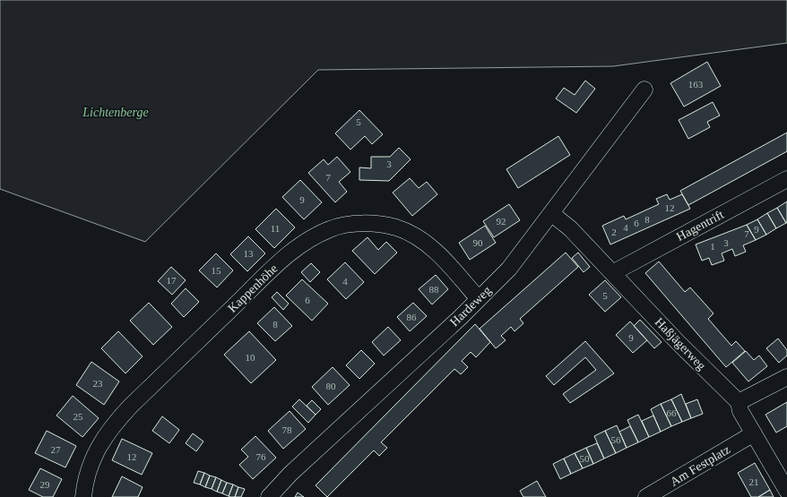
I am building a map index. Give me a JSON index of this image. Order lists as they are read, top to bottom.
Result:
{
  "streets": {
    "street": [
      "Hagentrift",
      "Kappenhöhe",
      "Hardeweg",
      "Haßjägerweg",
      "Am Festplatz"
    ]
  },
  "crossings": [
    ["Hagentrift", "Haßjägerweg"],
    ["Kappenhöhe", "Hardeweg"],
    ["Hardeweg", "Haßjägerweg"],
    ["Haßjägerweg", "Am Festplatz"]
  ],
  "parks": ["Lichtenberge"],
  "house_numbers": [
    "163",
    "5",
    "3",
    "7",
    "9",
    "12",
    "8",
    "92",
    "6",
    "4",
    "11",
    "9",
    "2",
    "7",
    "90",
    "3",
    "1",
    "13",
    "15",
    "17",
    "4",
    "88",
    "5",
    "6",
    "86",
    "8",
    "9",
    "10",
    "23",
    "80",
    "66",
    "25",
    "78",
    "56",
    "27",
    "12",
    "76",
    "50",
    "21",
    "29"
  ]
}
